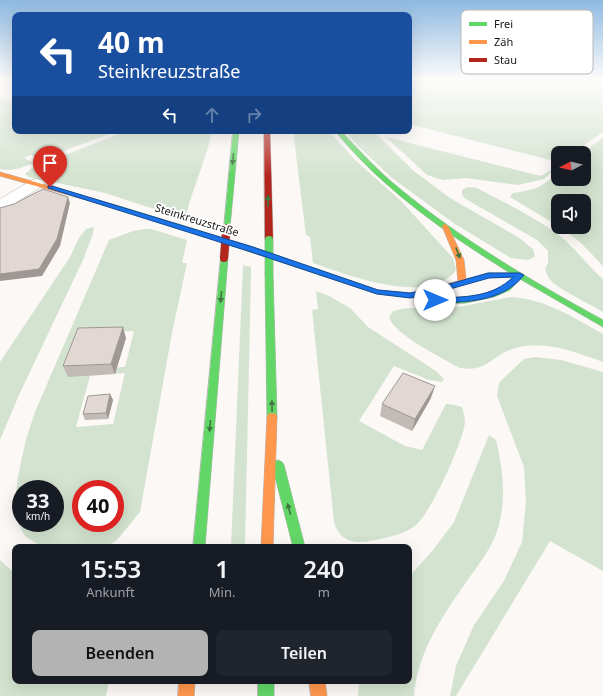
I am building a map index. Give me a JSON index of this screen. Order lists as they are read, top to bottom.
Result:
{
  "streets": {
    "main road": ["Steinkreuzstraße"]
  },
  "legend": ["Frei", "Zäh", "Stau"],
  "north": "left",
  "page": {
    "turn": ["40 m", "Steinkreuzstraße"],
    "speed": "33 km/h",
    "limit": "40",
    "eta": [
      "15:53",
      "Ankunft",
      "1",
      "Min.",
      "240",
      "m"
    ],
    "buttons": ["Beenden", "Teilen"]
  }
}
